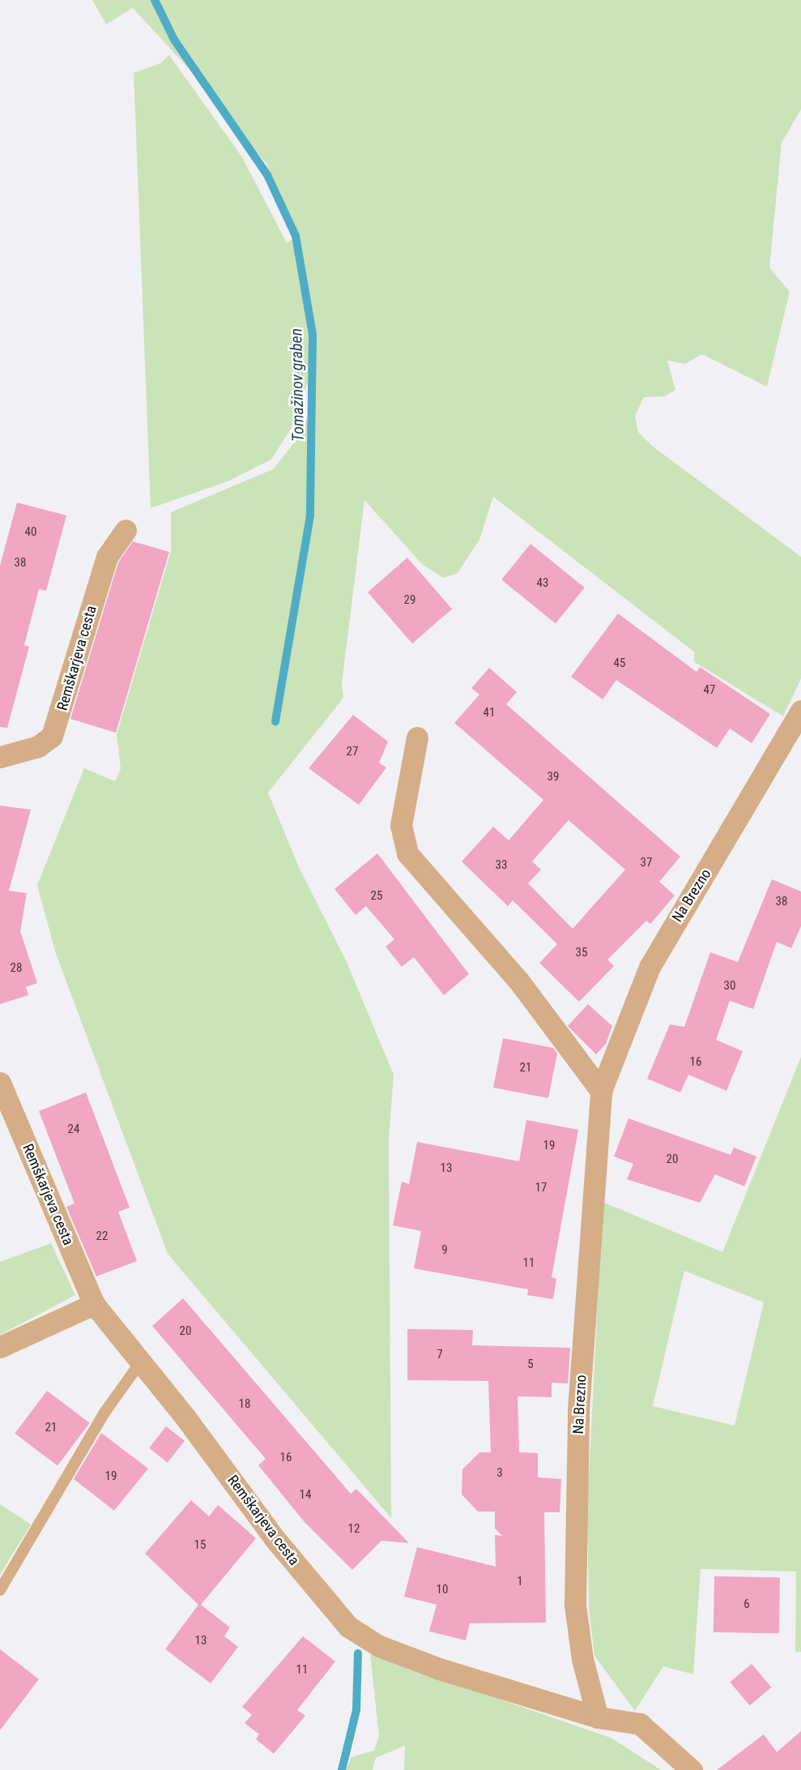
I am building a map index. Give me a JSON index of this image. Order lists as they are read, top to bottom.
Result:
{
  "streets": {
    "street": ["Remškarjeva cesta", "Na Brezno"]
  },
  "crossings": [
    ["Remškarjeva cesta", "Na Brezno"]
  ],
  "water": ["Tomažinov graben"],
  "house_numbers": [
    "40",
    "38",
    "43",
    "29",
    "45",
    "47",
    "41",
    "27",
    "39",
    "37",
    "33",
    "25",
    "38",
    "35",
    "28",
    "30",
    "16",
    "21",
    "24",
    "19",
    "20",
    "13",
    "17",
    "22",
    "9",
    "11",
    "20",
    "7",
    "5",
    "18",
    "21",
    "16",
    "3",
    "19",
    "14",
    "12",
    "15",
    "1",
    "10",
    "6",
    "13",
    "11"
  ]
}
